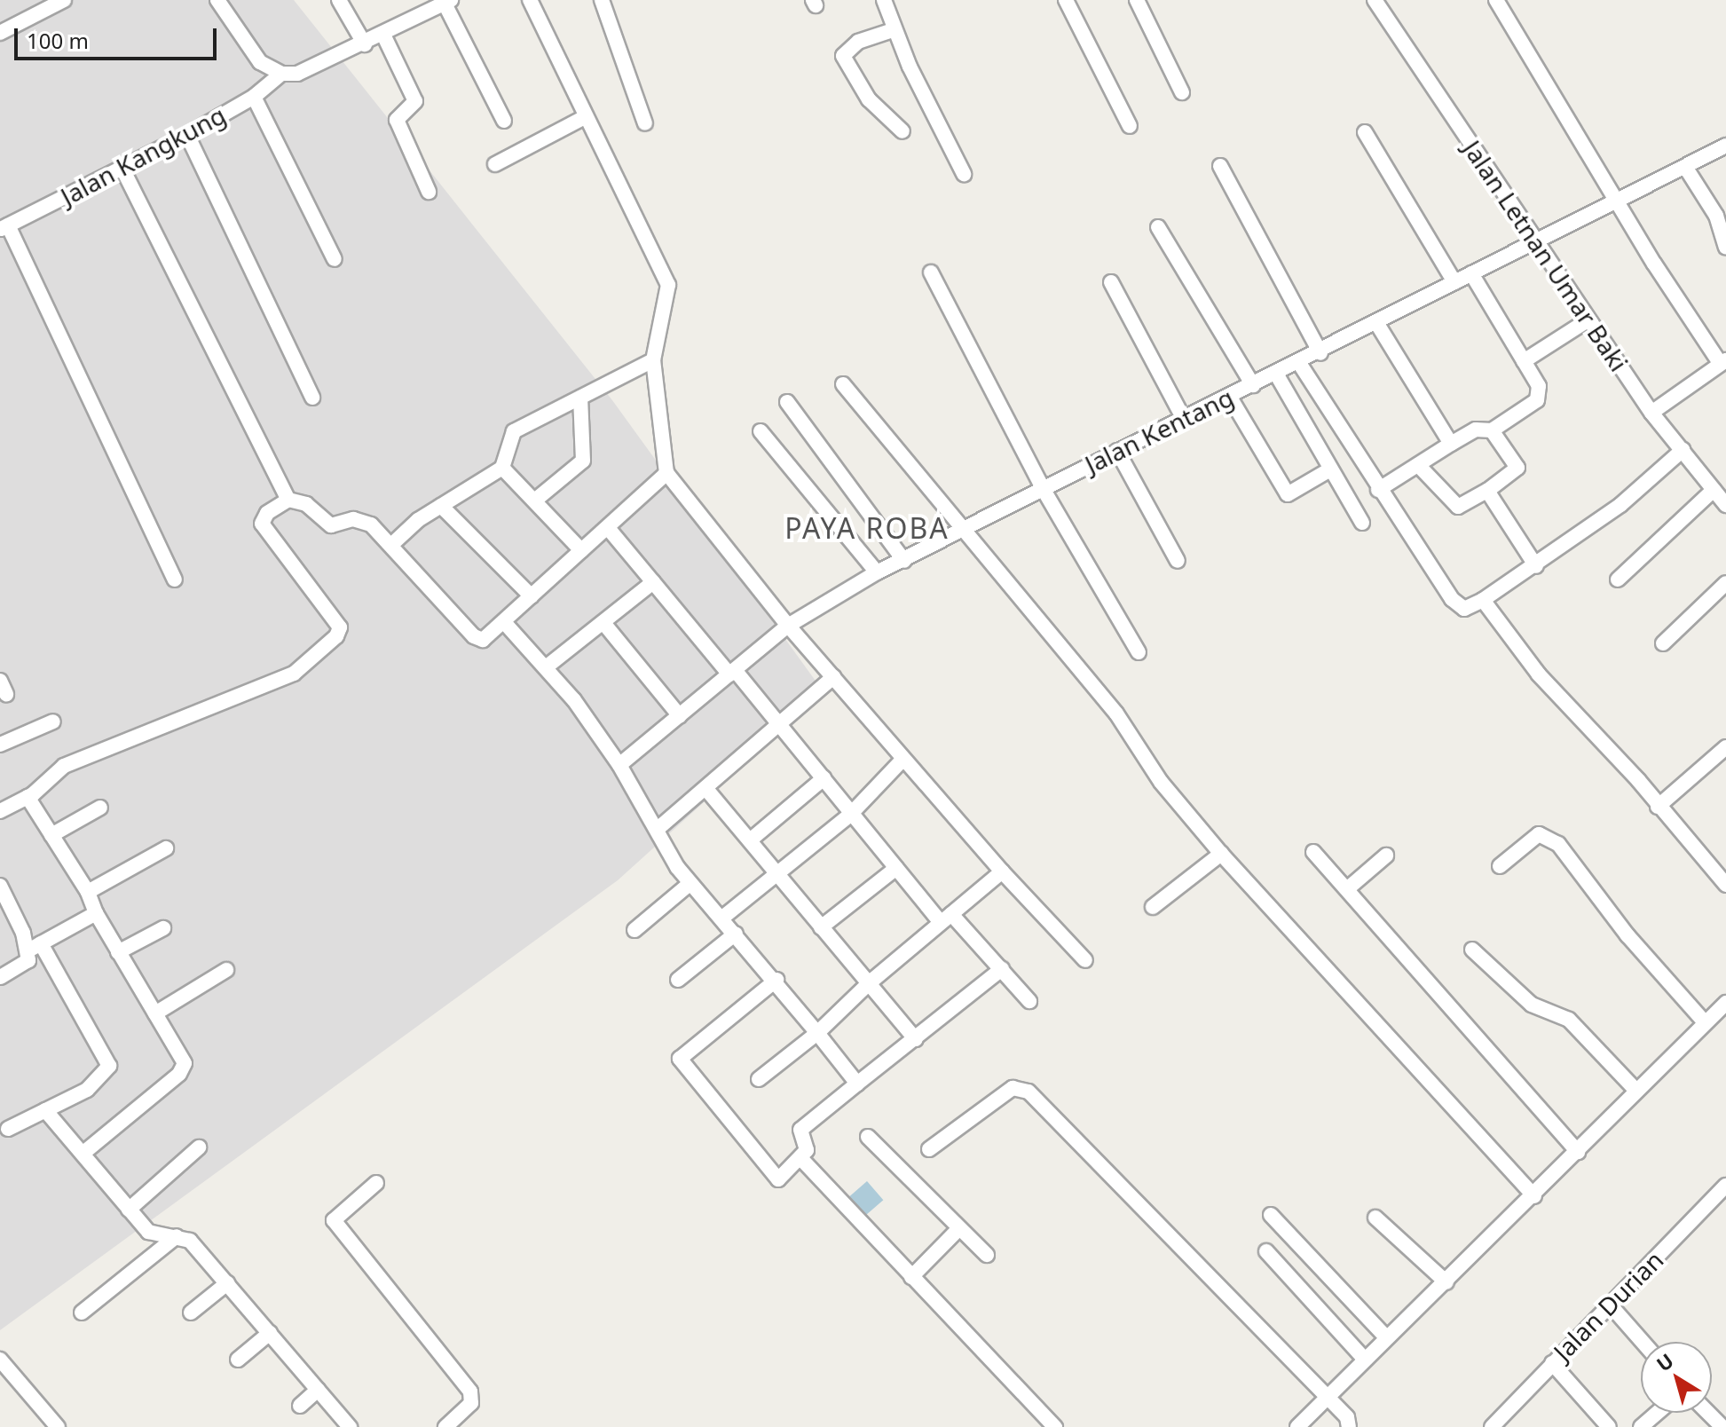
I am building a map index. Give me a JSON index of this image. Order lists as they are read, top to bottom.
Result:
{
  "streets": {
    "street": [
      "Jalan Kangkung",
      "Jalan Letnan Umar Baki",
      "Jalan Kentang",
      "Jalan Durian"
    ]
  },
  "crossings": [
    ["Jalan Letnan Umar Baki", "Jalan Kentang"]
  ],
  "districts": ["PAYA ROBA"],
  "scale_bar": "100 m",
  "north": "top left"
}
